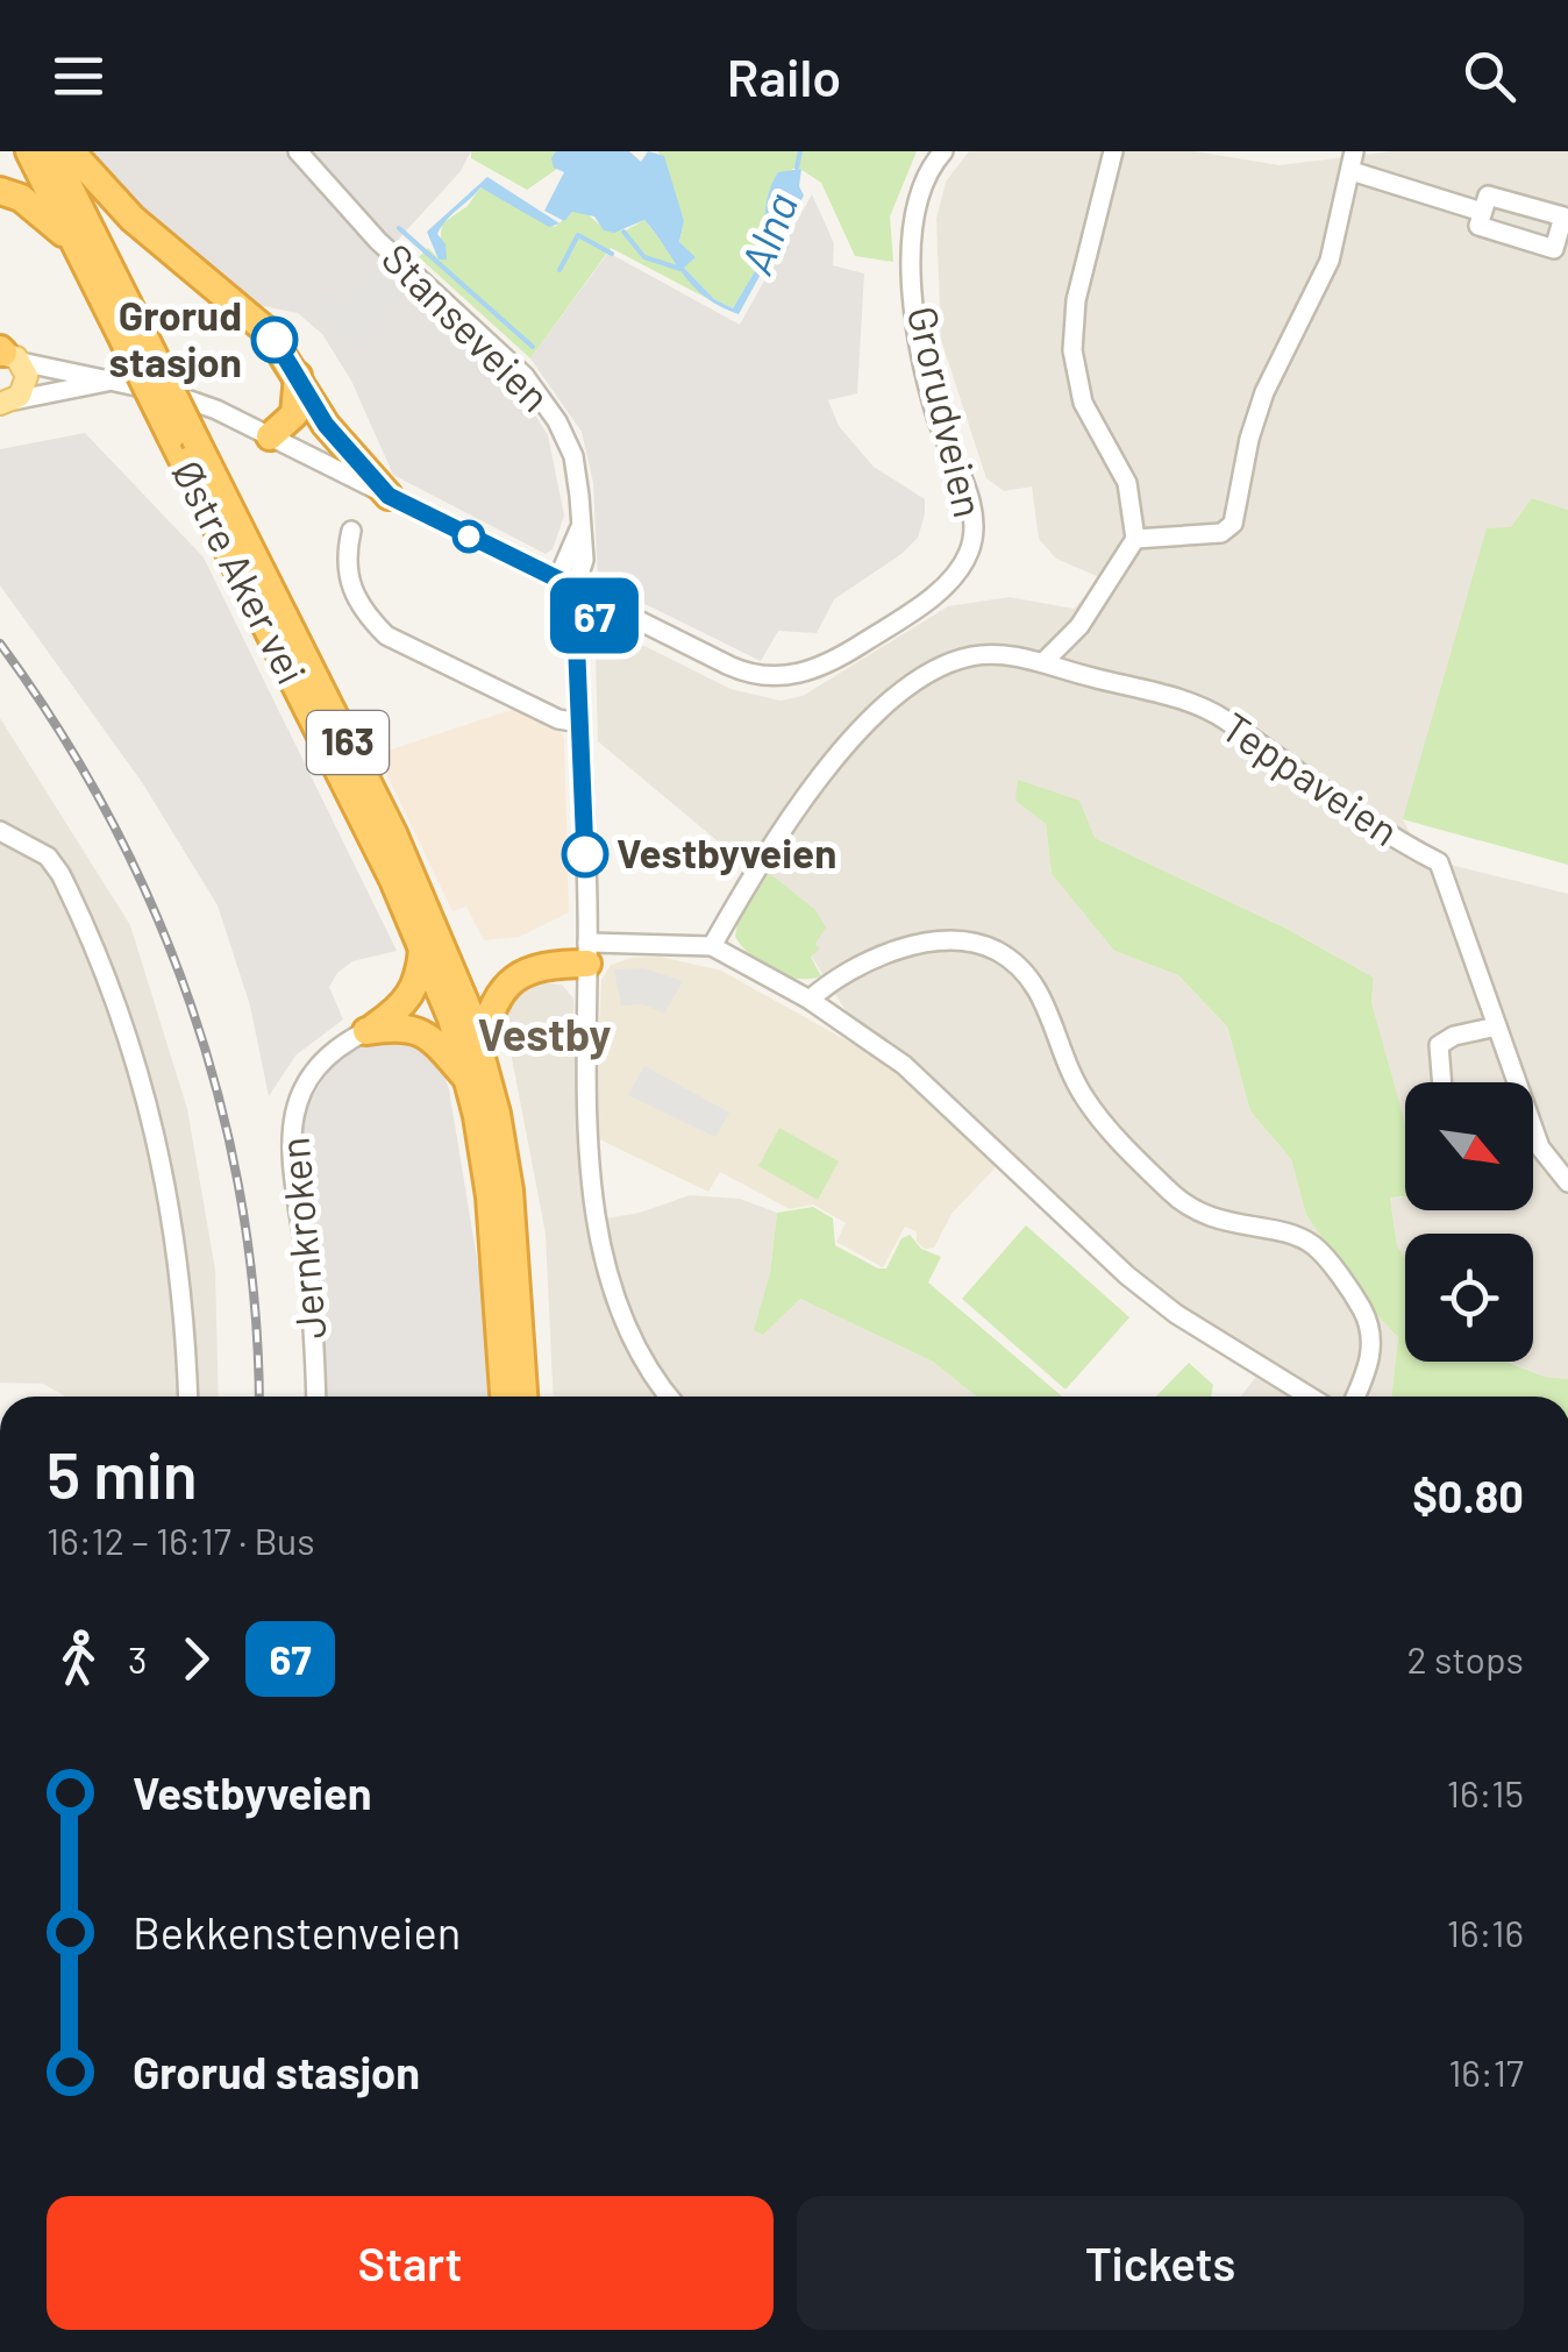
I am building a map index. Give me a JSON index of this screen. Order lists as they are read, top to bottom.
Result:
{
  "streets": {
    "highway": ["Østre Aker vei", "163"],
    "street": [
      "Stanseveien",
      "Grorudveien",
      "Teppaveien",
      "Jernkroken"
    ]
  },
  "crossings": [
    ["Stanseveien", "Grorudveien"],
    ["Østre Aker vei", "163"]
  ],
  "districts": ["Vestby"],
  "water": ["Alna"],
  "places": ["Grorud stasjon", "Vestbyveien"],
  "lines": ["bus line 67"],
  "north": "bottom right",
  "page": {
    "header": "Railo",
    "on_map": "67",
    "heading": ["5 min", "16:12 – 16:17 · Bus", "$0.80"],
    "legs": ["3", "67", "2 stops"],
    "list": [
      {
        "name": "Vestbyveien",
        "value": "16:15"
      },
      {
        "name": "Bekkenstenveien",
        "value": "16:16"
      },
      {
        "name": "Grorud stasjon",
        "value": "16:17"
      }
    ],
    "buttons": ["Start", "Tickets"]
  }
}
